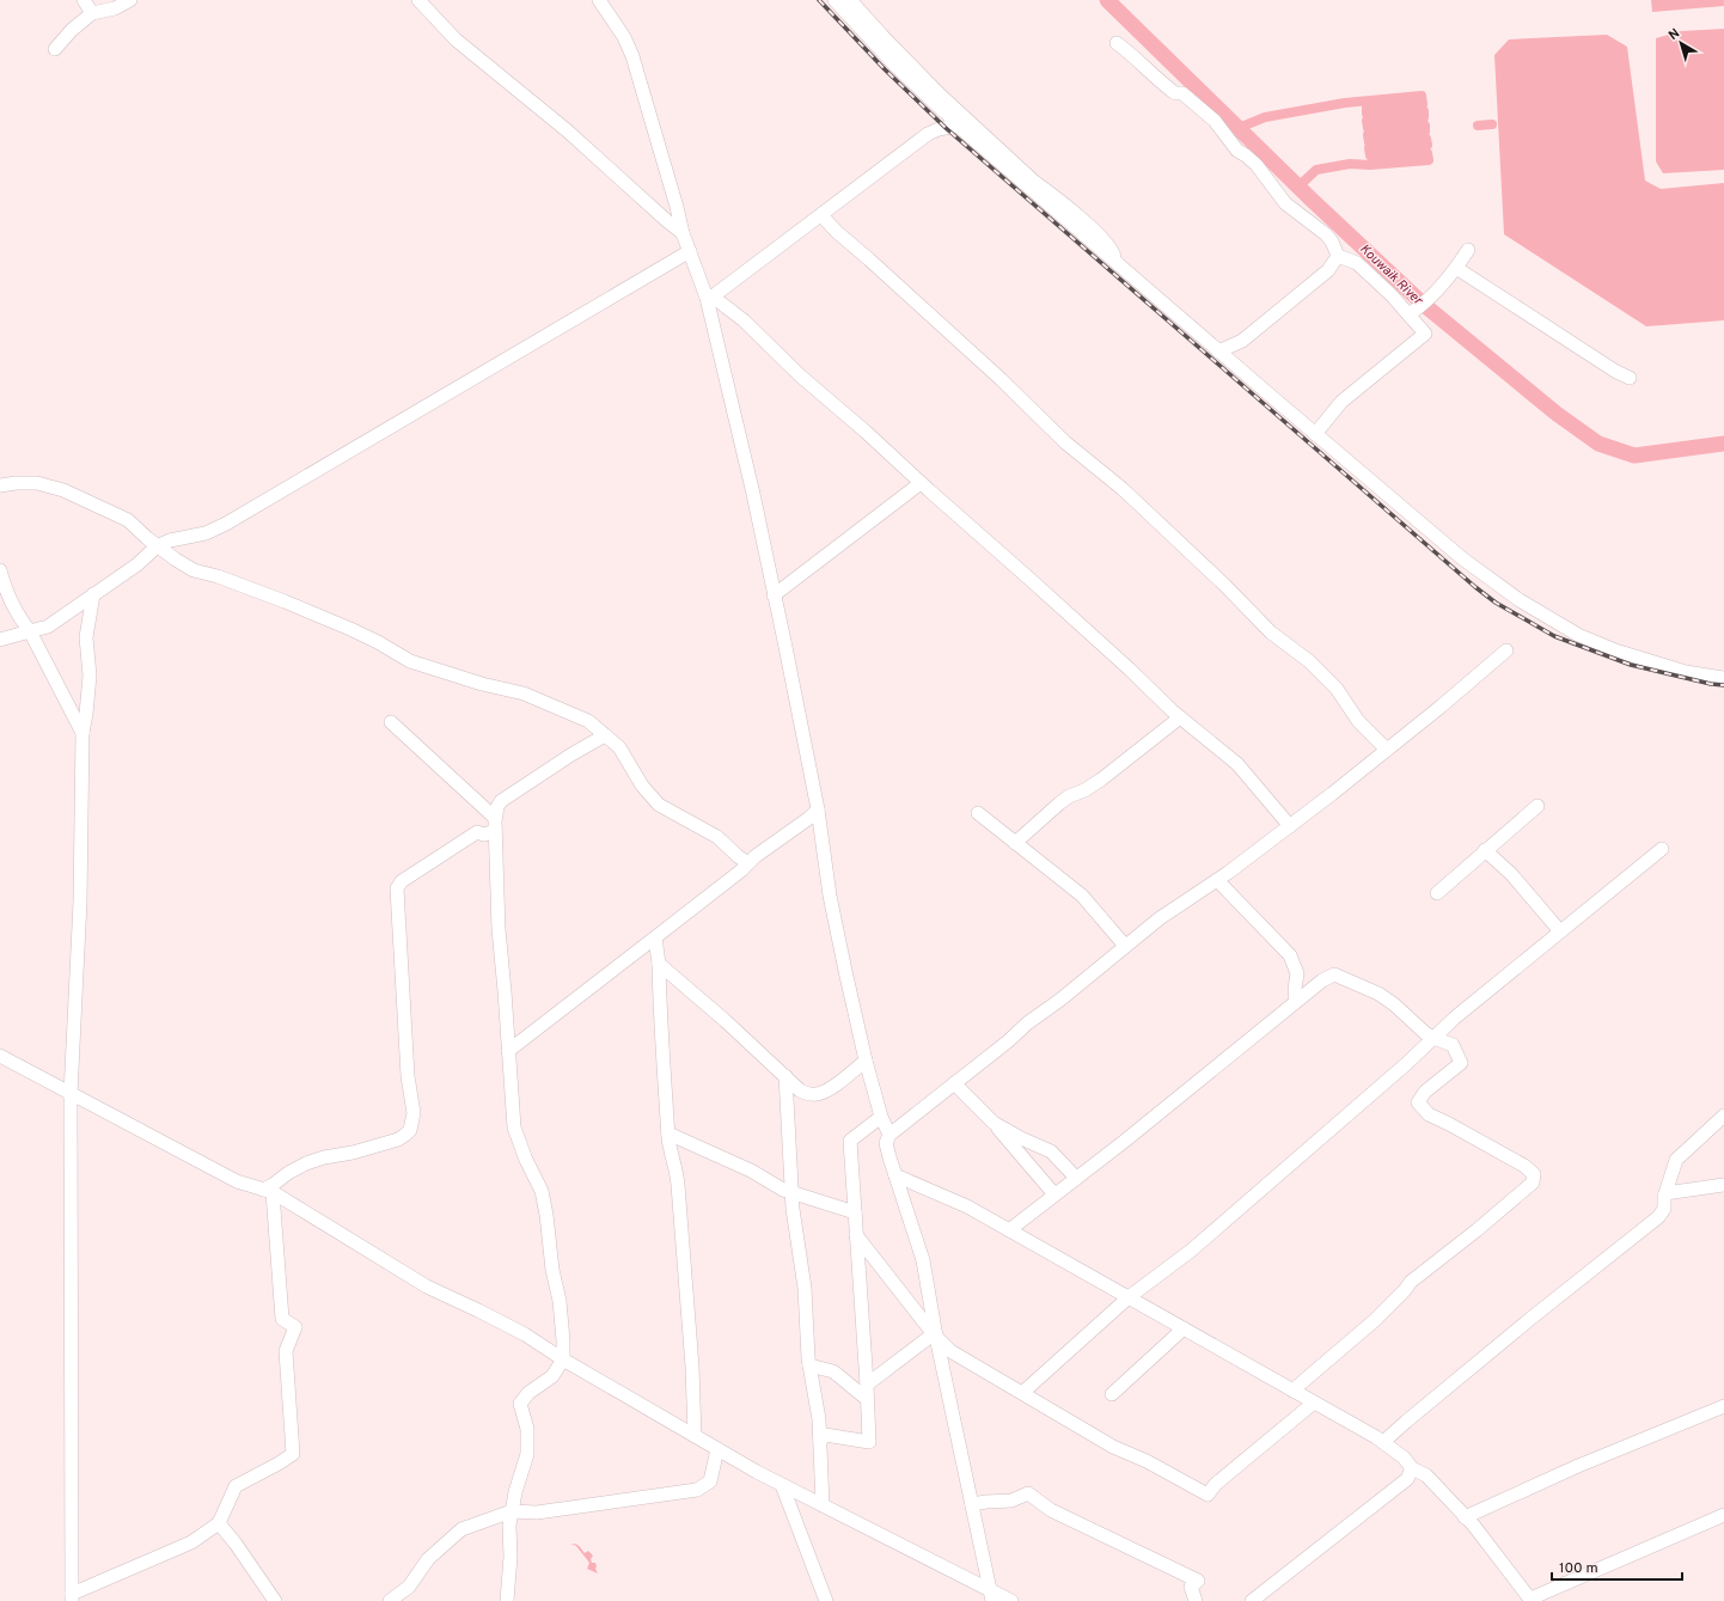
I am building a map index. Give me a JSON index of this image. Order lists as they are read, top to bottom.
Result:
{
  "water": ["Kouwaik River"],
  "scale_bar": "100 m",
  "north": "top left"
}
